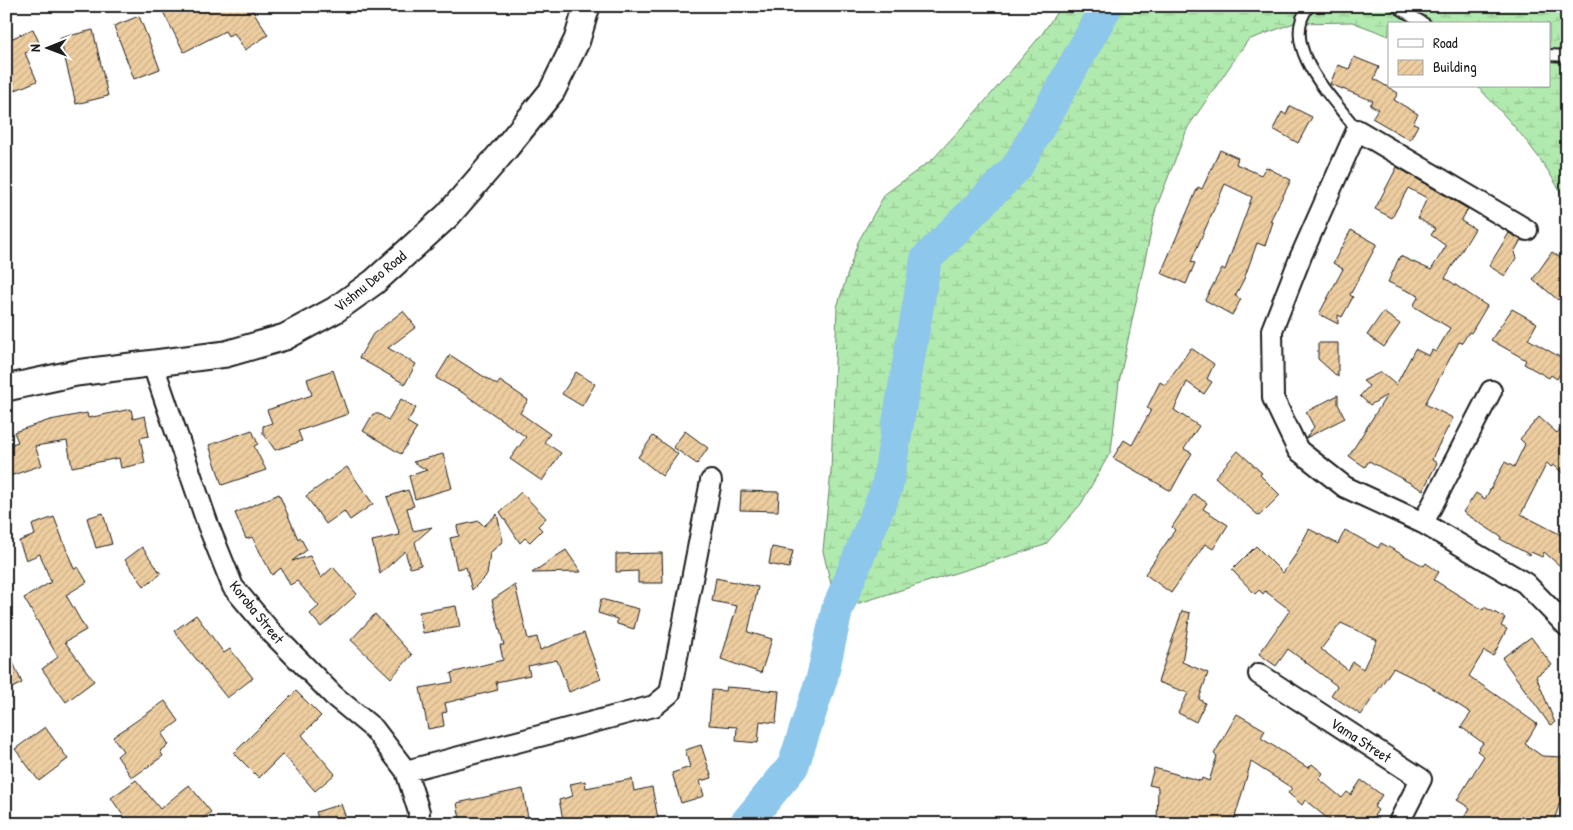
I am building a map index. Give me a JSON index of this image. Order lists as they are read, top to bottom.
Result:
{
  "streets": {
    "street": ["Vishnu Deo Road", "Koroba Street", "Vama Street"]
  },
  "crossings": [
    ["Vishnu Deo Road", "Koroba Street"]
  ],
  "legend": ["Road", "Building"],
  "north": "left"
}
